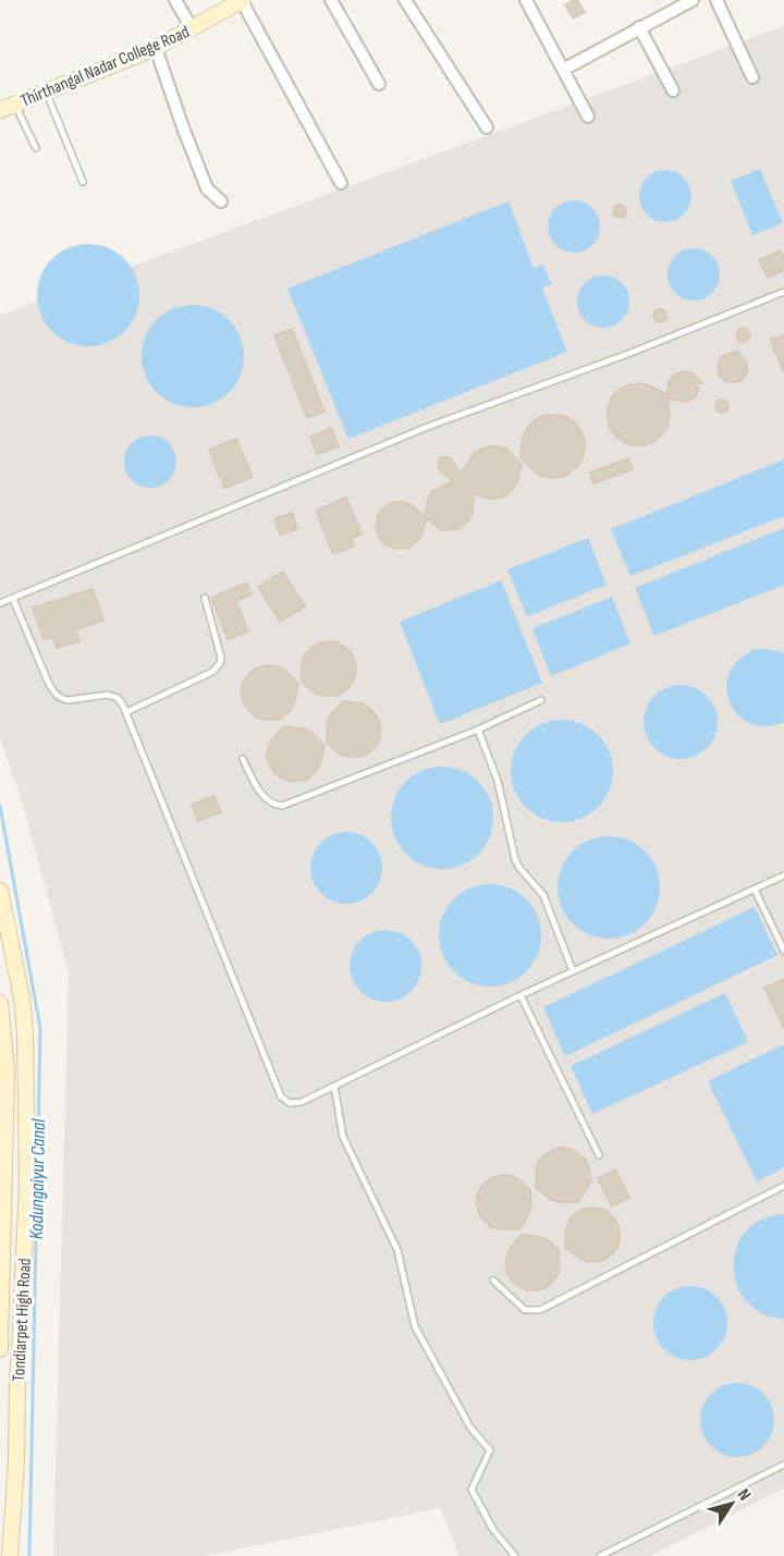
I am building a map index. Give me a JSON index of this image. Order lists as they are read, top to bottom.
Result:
{
  "streets": {
    "main road": ["Thirthangal Nadar College Road", "Tondiarpet High Road"]
  },
  "water": ["Kodungaiyur Canal"],
  "north": "top right"
}
